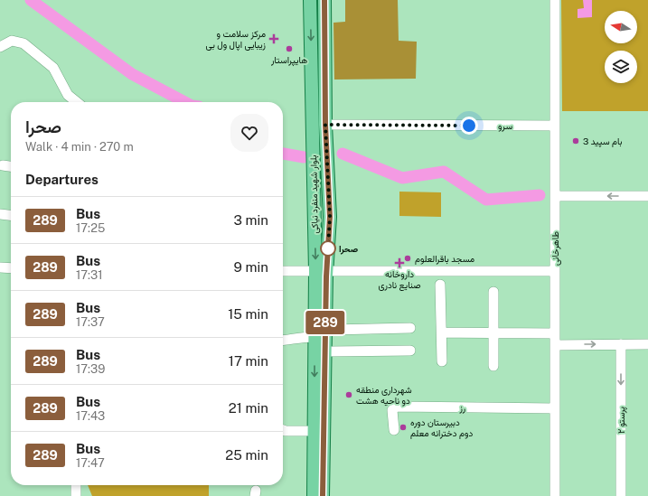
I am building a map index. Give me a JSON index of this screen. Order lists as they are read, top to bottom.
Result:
{
  "streets": {
    "main road": ["بلوار شهید منفرد نیاکی"],
    "street": [
      "سرو",
      "طاهرخانی",
      "رز",
      "پرستو ۲"
    ]
  },
  "crossings": [
    ["سرو", "بلوار شهید منفرد نیاکی"],
    ["سرو", "طاهرخانی"],
    ["طاهرخانی", "رز"]
  ],
  "one_way": ["پرستو ۲"],
  "places": {
    "health": ["مرکز سلامت و زیبایی اپال ول بی", "داروخانه صنایع نادری"],
    "other": [
      "هایپراستار",
      "بام سپید 3",
      "صحرا",
      "مسجد باقرالعلوم",
      "شهرداری منطقه دو ناحیه هشت",
      "دبیرستان دوره دوم دخترانه معلم"
    ]
  },
  "lines": ["bus line 289"],
  "north": "left",
  "page": {
    "on_map": "289",
    "heading": [
      ["صحرا", "Walk · 4 min · 270 m"],
      "Departures"
    ],
    "list": [
      {
        "mark": "289",
        "name": "Bus",
        "note": "17:25",
        "value": "3 min"
      },
      {
        "mark": "289",
        "name": "Bus",
        "note": "17:31",
        "value": "9 min"
      },
      {
        "mark": "289",
        "name": "Bus",
        "note": "17:37",
        "value": "15 min"
      },
      {
        "mark": "289",
        "name": "Bus",
        "note": "17:39",
        "value": "17 min"
      },
      {
        "mark": "289",
        "name": "Bus",
        "note": "17:43",
        "value": "21 min"
      },
      {
        "mark": "289",
        "name": "Bus",
        "note": "17:47",
        "value": "25 min"
      }
    ]
  }
}
